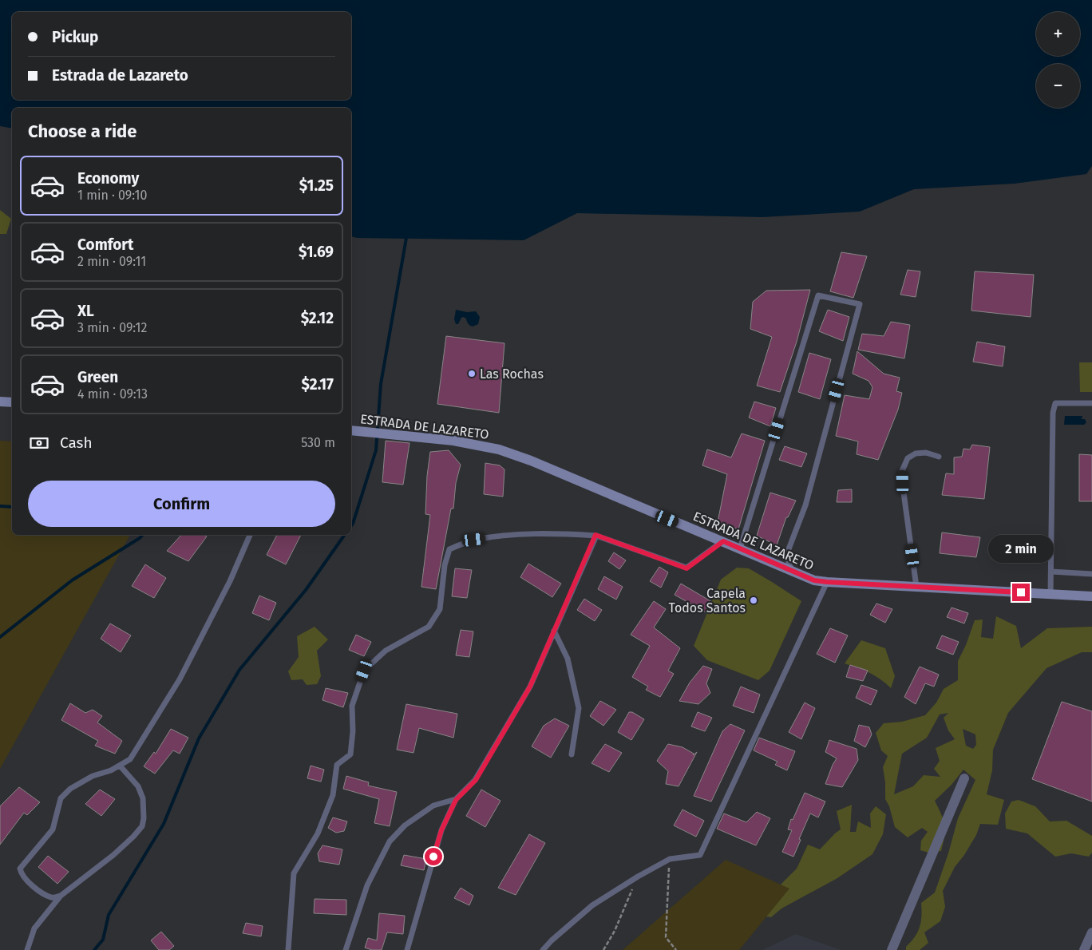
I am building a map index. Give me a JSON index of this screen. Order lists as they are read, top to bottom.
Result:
{
  "streets": {
    "street": ["ESTRADA DE LAZARETO"]
  },
  "places": ["Las Rochas", "Capela Todos Santos"],
  "page": {
    "map_buttons": ["+", "−"],
    "banner": ["Pickup", "Estrada de Lazareto"],
    "heading": "Choose a ride",
    "list": [
      {
        "name": "Economy",
        "note": "1 min · 09:10",
        "value": "$1.25"
      },
      {
        "name": "Comfort",
        "note": "2 min · 09:11",
        "value": "$1.69"
      },
      {
        "name": "XL",
        "note": "3 min · 09:12",
        "value": "$2.12"
      },
      {
        "name": "Green",
        "note": "4 min · 09:13",
        "value": "$2.17"
      }
    ],
    "pay": ["Cash", "530 m"],
    "buttons": "Confirm",
    "bubble": "2 min"
  }
}
